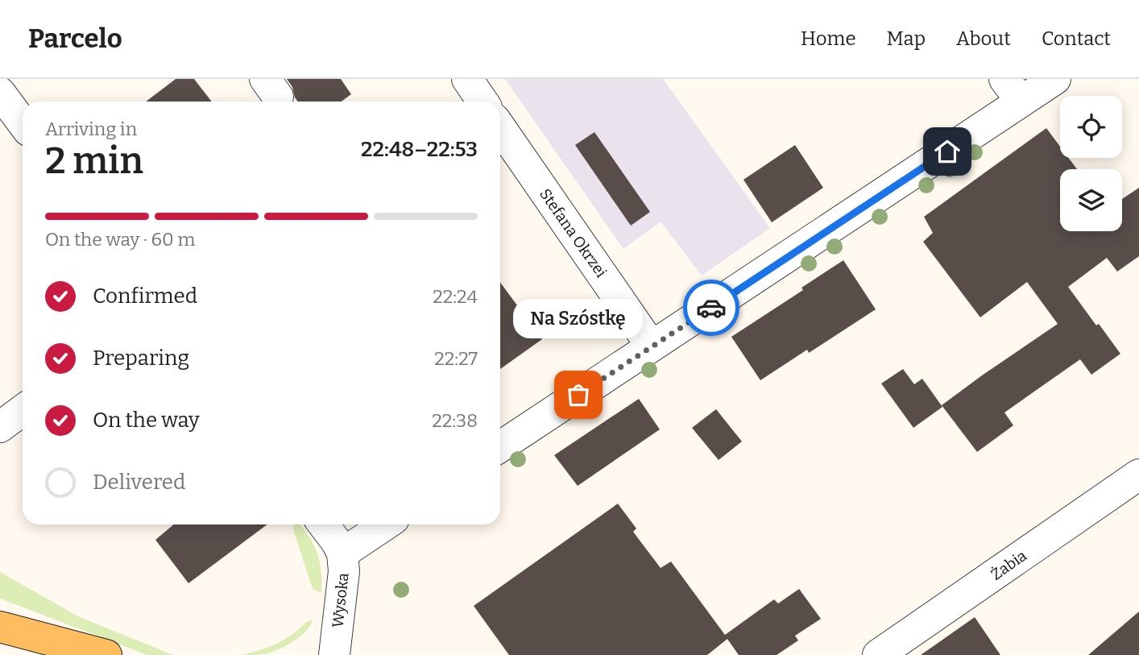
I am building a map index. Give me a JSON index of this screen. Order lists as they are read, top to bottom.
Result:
{
  "streets": {
    "street": ["Stefana Okrzei", "Żabia", "Wysoka"]
  },
  "places": ["Na Szóstkę"],
  "page": {
    "header": "Parcelo",
    "nav": [
      "Home",
      "Map",
      "About",
      "Contact"
    ],
    "heading": ["2 min", "Arriving in", "22:48–22:53"],
    "bar": "On the way · 60 m",
    "list": [
      ["Confirmed", "22:24"],
      ["Preparing", "22:27"],
      ["On the way", "22:38"],
      "Delivered"
    ],
    "bubble": "Na Szóstkę"
  }
}
